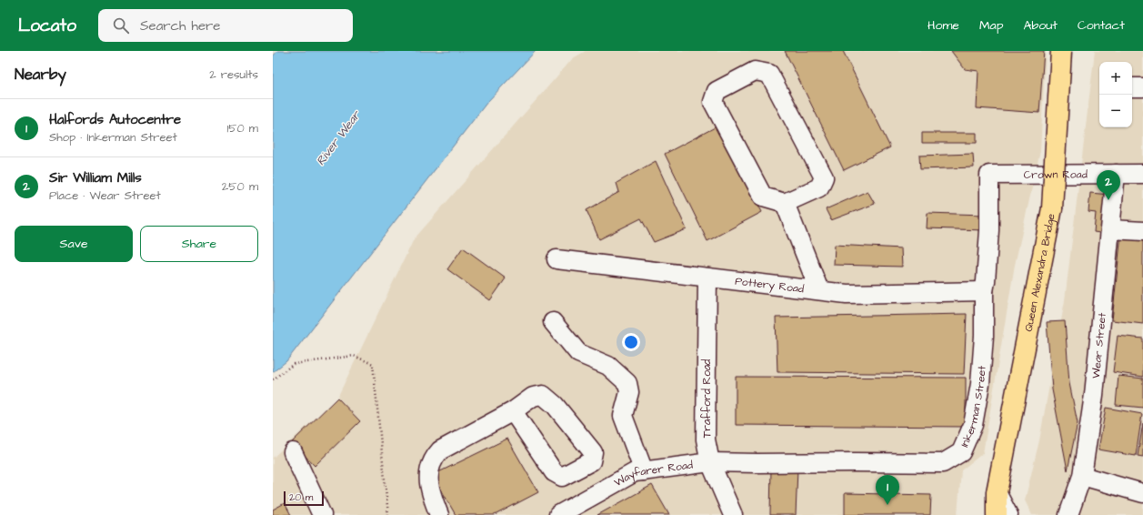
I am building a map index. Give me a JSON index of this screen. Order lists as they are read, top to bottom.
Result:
{
  "streets": {
    "main road": ["Queen Alexandra Bridge"],
    "street": [
      "Crown Road",
      "Pottery Road",
      "Wear Street",
      "Trafford Road",
      "Inkerman Street",
      "Wayfarer Road"
    ]
  },
  "crossings": [
    ["Crown Road", "Wear Street"],
    ["Crown Road", "Inkerman Street"],
    ["Pottery Road", "Trafford Road"],
    ["Pottery Road", "Inkerman Street"],
    ["Trafford Road", "Wayfarer Road"],
    ["Inkerman Street", "Wayfarer Road"]
  ],
  "water": ["River Wear"],
  "scale_bar": "20 m",
  "page": {
    "header": "Locato",
    "search": "Search here",
    "nav": [
      "Home",
      "Map",
      "About",
      "Contact"
    ],
    "heading": ["Nearby", "2 results"],
    "map_buttons": ["+", "−"],
    "list": [
      {
        "mark": "1",
        "name": "Halfords Autocentre",
        "note": "Shop · Inkerman Street",
        "value": "150 m"
      },
      {
        "mark": "2",
        "name": "Sir William Mills",
        "note": "Place · Wear Street",
        "value": "250 m"
      }
    ],
    "pins": ["2", "1"],
    "buttons": ["Save", "Share"],
    "scale": "20 m"
  }
}
